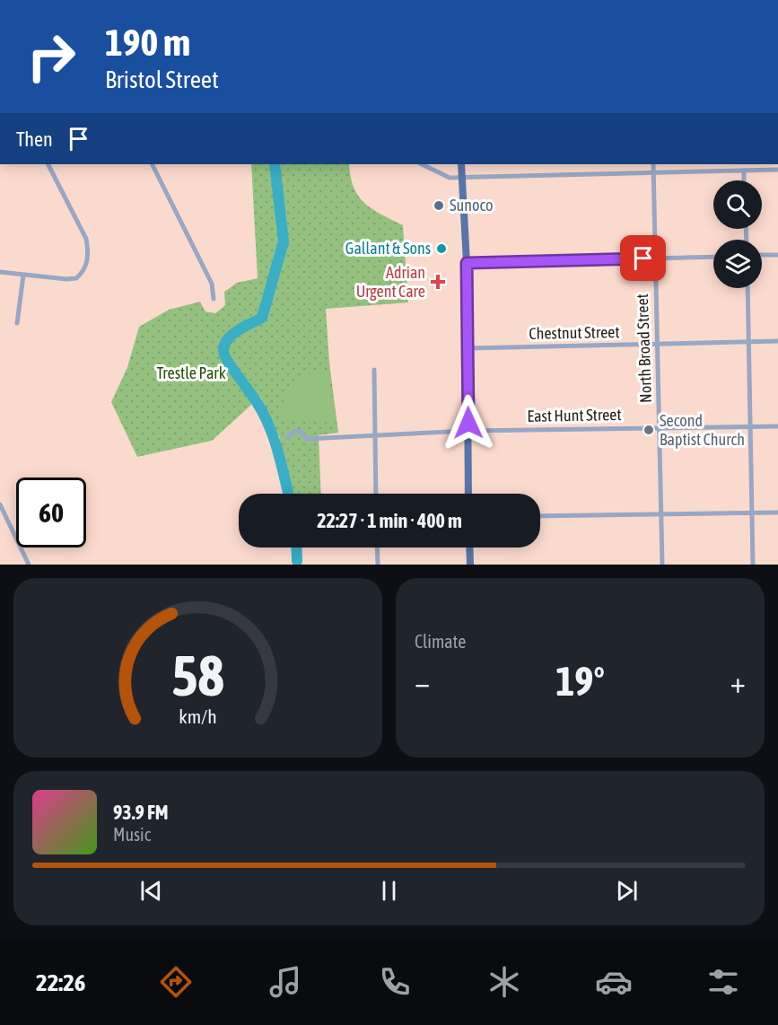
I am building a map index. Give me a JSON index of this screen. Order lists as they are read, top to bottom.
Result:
{
  "streets": {
    "street": ["Chestnut Street", "North Broad Street", "East Hunt Street"]
  },
  "crossings": [
    ["Chestnut Street", "North Broad Street"],
    ["North Broad Street", "East Hunt Street"]
  ],
  "parks": ["Trestle Park"],
  "places": {
    "other": ["Sunoco", "Gallant & Sons", "Second Baptist Church"],
    "health": ["Adrian Urgent Care"]
  },
  "page": {
    "turn": ["190 m", "Bristol Street"],
    "then": "Then",
    "limit": "60",
    "trip": "22:27 · 1 min · 400 m",
    "tile": "Climate",
    "heat": ["−", "19°", "+"],
    "song": ["93.9 FM", "Music"],
    "tabs": "22:26",
    "gauge": ["58", "km/h"]
  }
}
